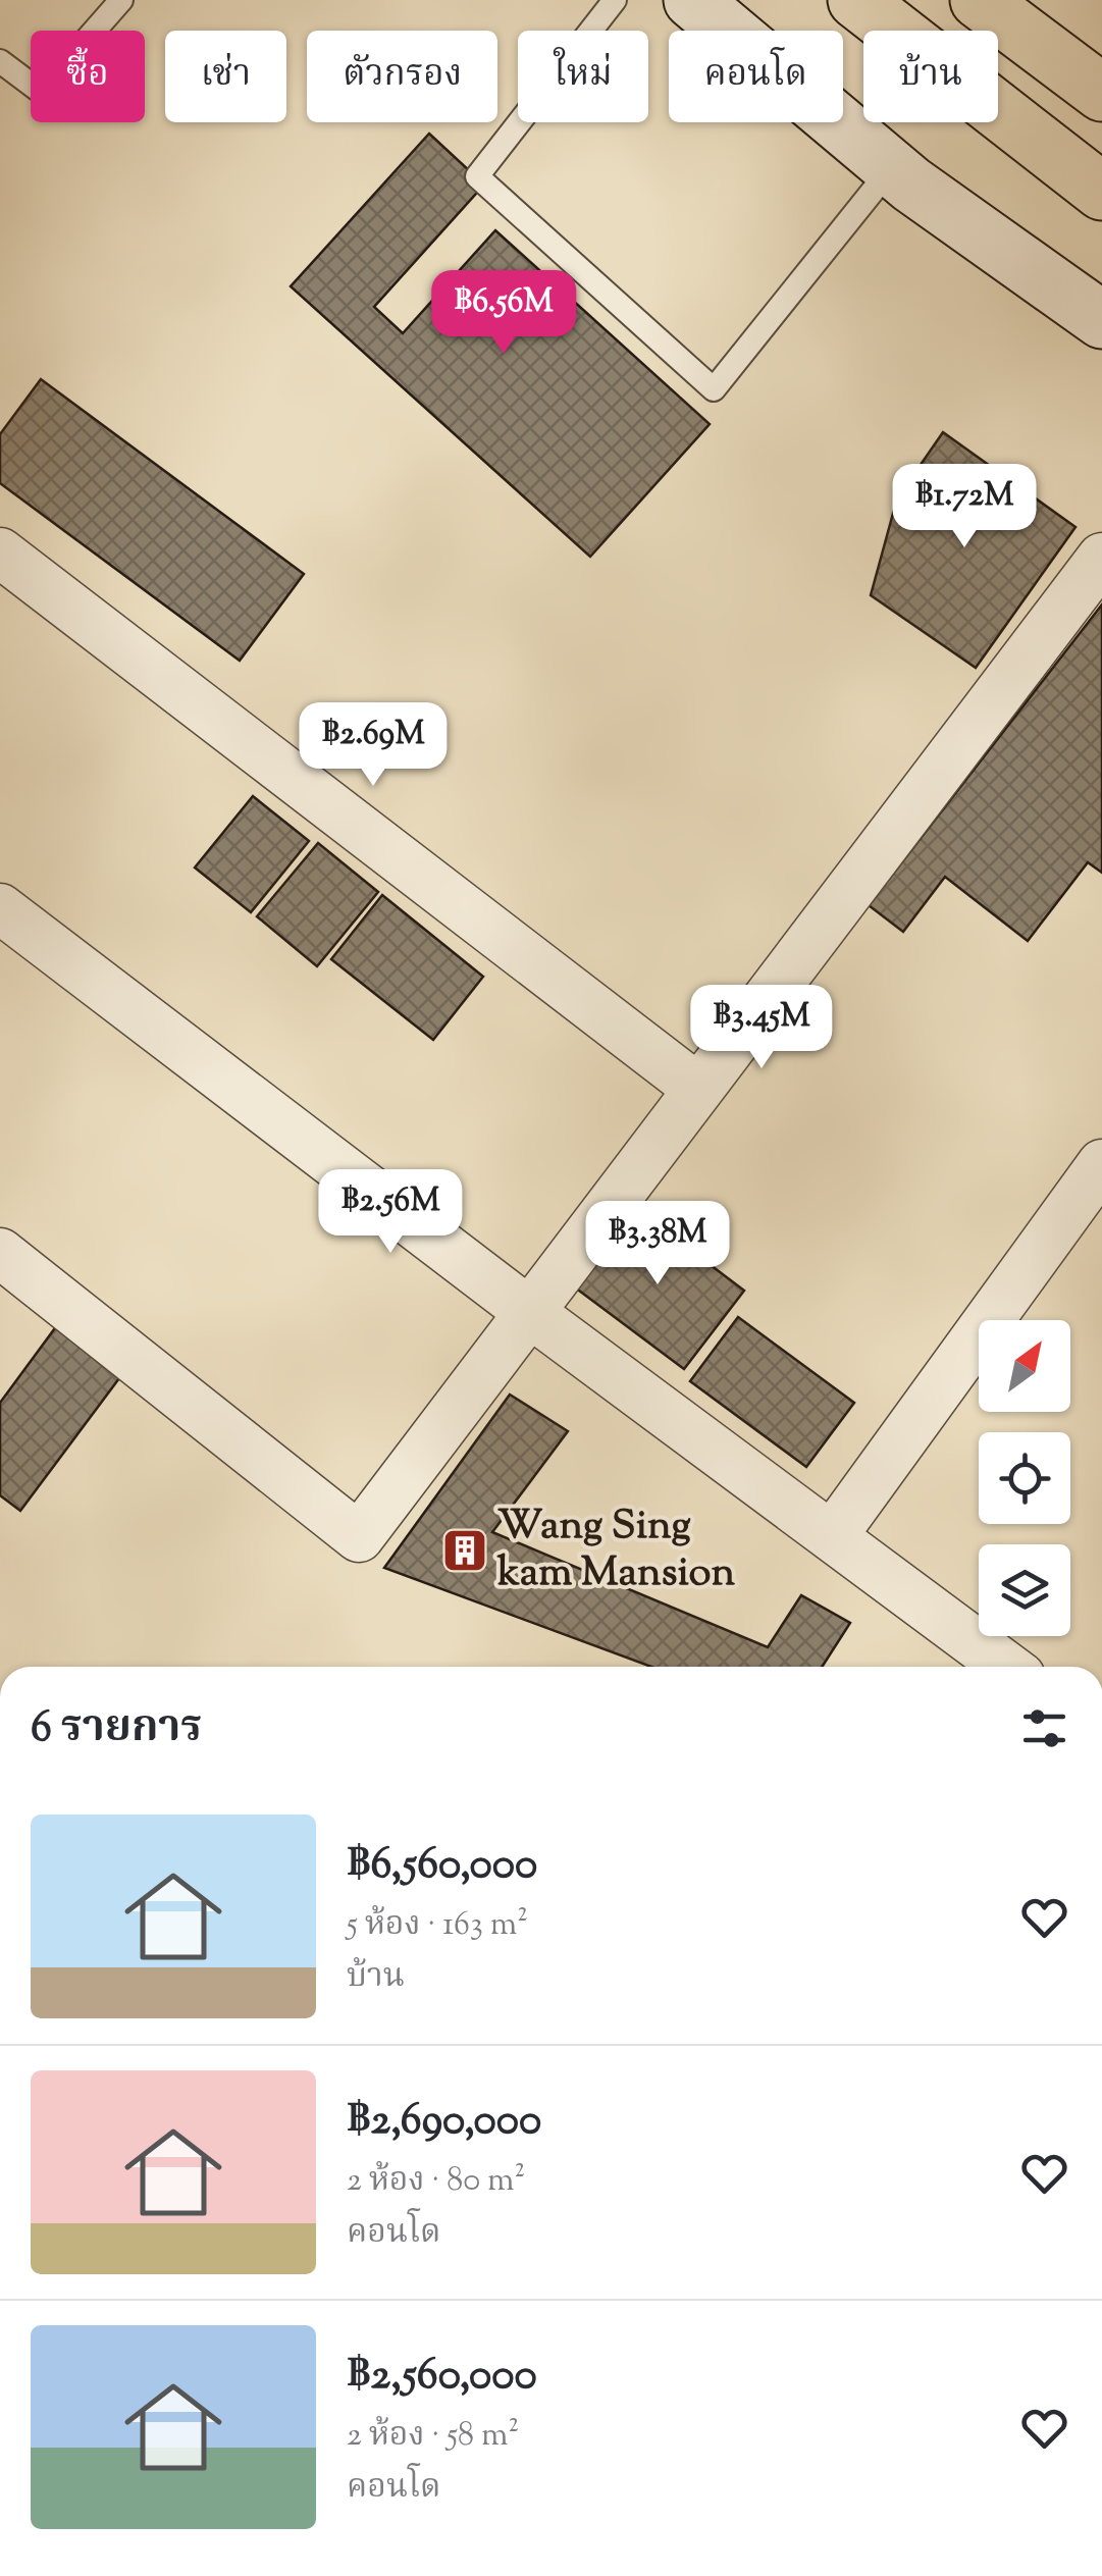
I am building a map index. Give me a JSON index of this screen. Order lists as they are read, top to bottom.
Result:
{
  "places": {
    "building": ["Wang Sing kam Mansion"]
  },
  "north": "top right",
  "page": {
    "chip": [
      "ซื้อ",
      "เช่า",
      "ตัวกรอง",
      "ใหม่",
      "คอนโด",
      "บ้าน"
    ],
    "price": [
      "฿6.56M",
      "฿1.72M",
      "฿2.69M",
      "฿3.45M",
      "฿2.56M",
      "฿3.38M"
    ],
    "heading": "6 รายการ",
    "list": [
      {
        "name": "฿6,560,000",
        "note": "5 ห้อง · 163 m² · บ้าน"
      },
      {
        "name": "฿2,690,000",
        "note": "2 ห้อง · 80 m² · คอนโด"
      },
      {
        "name": "฿2,560,000",
        "note": "2 ห้อง · 58 m² · คอนโด"
      }
    ]
  }
}
